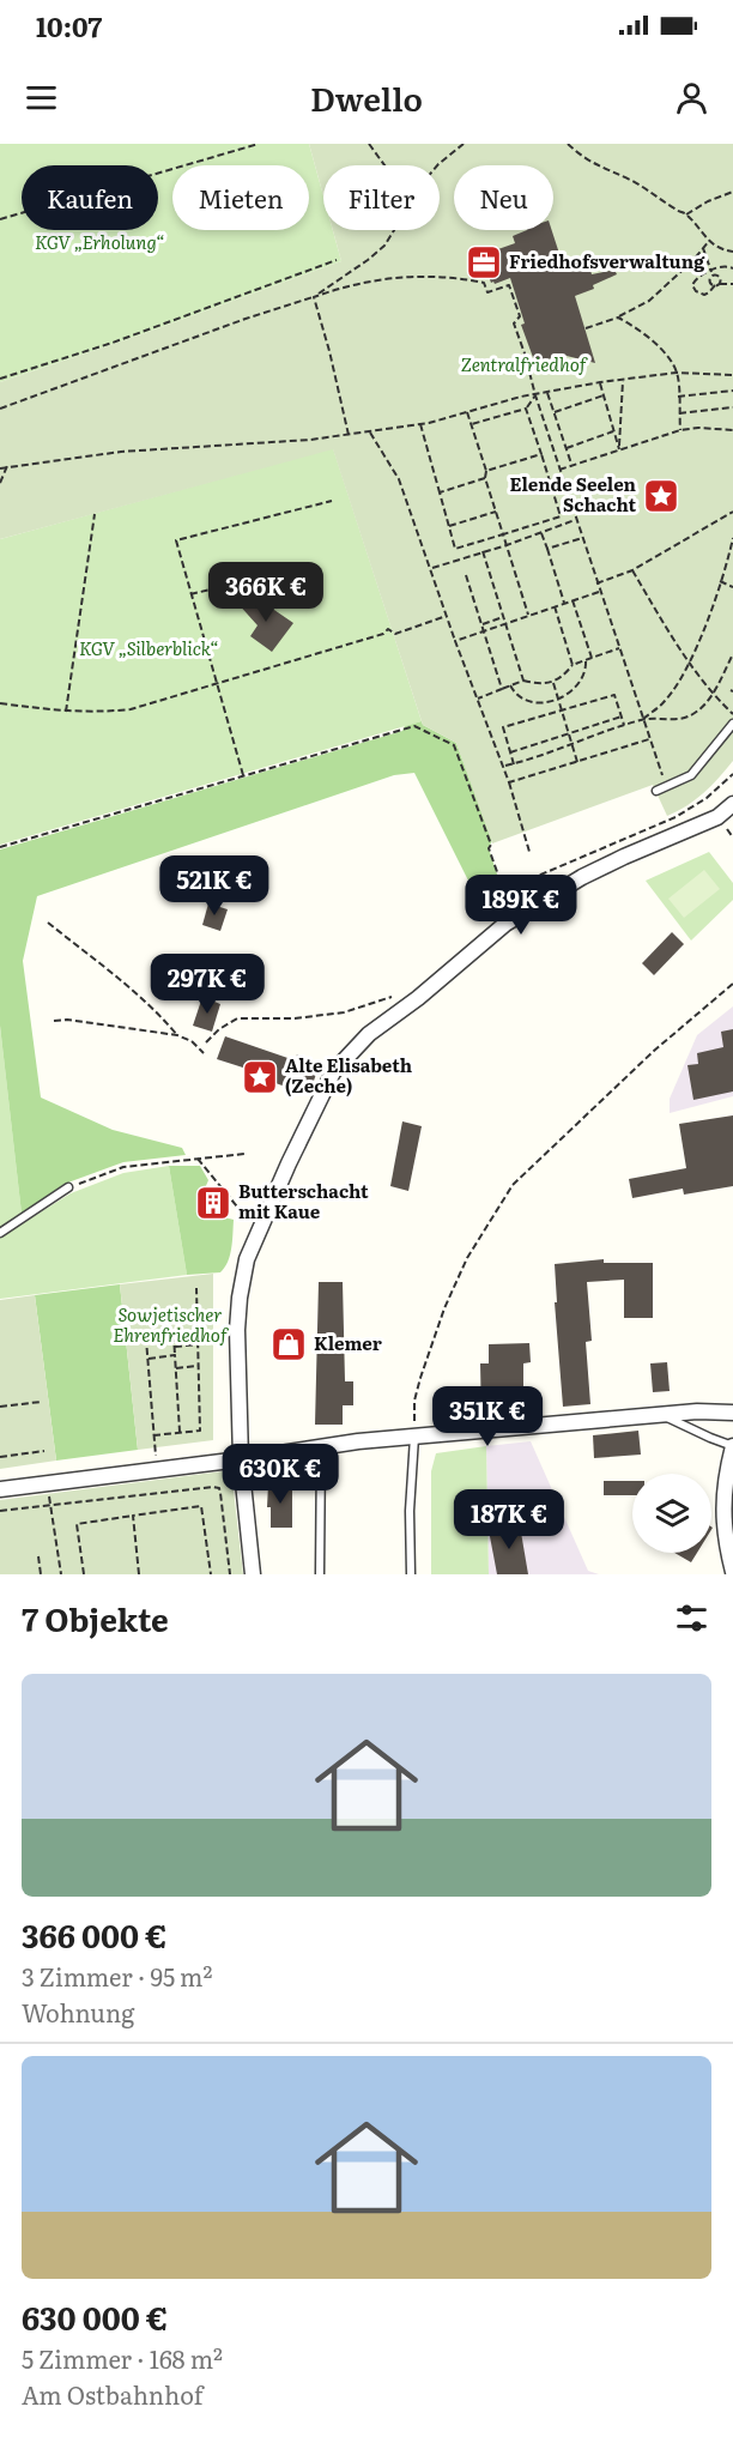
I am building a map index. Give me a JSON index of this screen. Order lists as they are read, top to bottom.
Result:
{
  "parks": [
    "KGV „Erholung“",
    "Zentralfriedhof",
    "KGV „Silberblick“",
    "Sowjetischer Ehrenfriedhof"
  ],
  "places": {
    "office": ["Friedhofsverwaltung"],
    "place": ["Elende Seelen Schacht", "Alte Elisabeth (Zeche)"],
    "building": ["Butterschacht mit Kaue"],
    "shop": ["Klemer"]
  },
  "page": {
    "status": "10:07",
    "header": "Dwello",
    "chip": [
      "Kaufen",
      "Mieten",
      "Filter",
      "Neu"
    ],
    "price": [
      "366K €",
      "521K €",
      "189K €",
      "297K €",
      "351K €",
      "630K €",
      "187K €"
    ],
    "heading": "7 Objekte",
    "list": [
      {
        "name": "366 000 €",
        "note": "3 Zimmer · 95 m² · Wohnung"
      },
      {
        "name": "630 000 €",
        "note": "5 Zimmer · 168 m² · Am Ostbahnhof"
      }
    ]
  }
}
